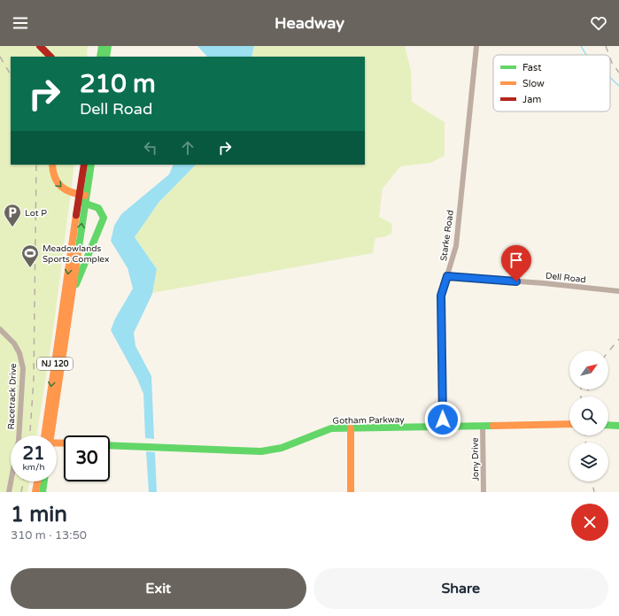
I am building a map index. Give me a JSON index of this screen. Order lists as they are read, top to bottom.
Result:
{
  "streets": {
    "main road": ["NJ 120", "Gotham Parkway"],
    "street": [
      "Starke Road",
      "Dell Road",
      "Racetrack Drive",
      "Jony Drive"
    ]
  },
  "crossings": [
    ["Starke Road", "Dell Road"],
    ["Starke Road", "Gotham Parkway"],
    ["Gotham Parkway", "Jony Drive"]
  ],
  "places": {
    "parking": ["Lot P"],
    "sports": ["Meadowlands Sports Complex"]
  },
  "legend": ["Fast", "Slow", "Jam"],
  "north": "top right",
  "page": {
    "header": "Headway",
    "turn": ["210 m", "Dell Road"],
    "speed": "21 km/h",
    "limit": "30",
    "heading": ["1 min", "310 m · 13:50"],
    "buttons": ["Exit", "Share"]
  }
}
